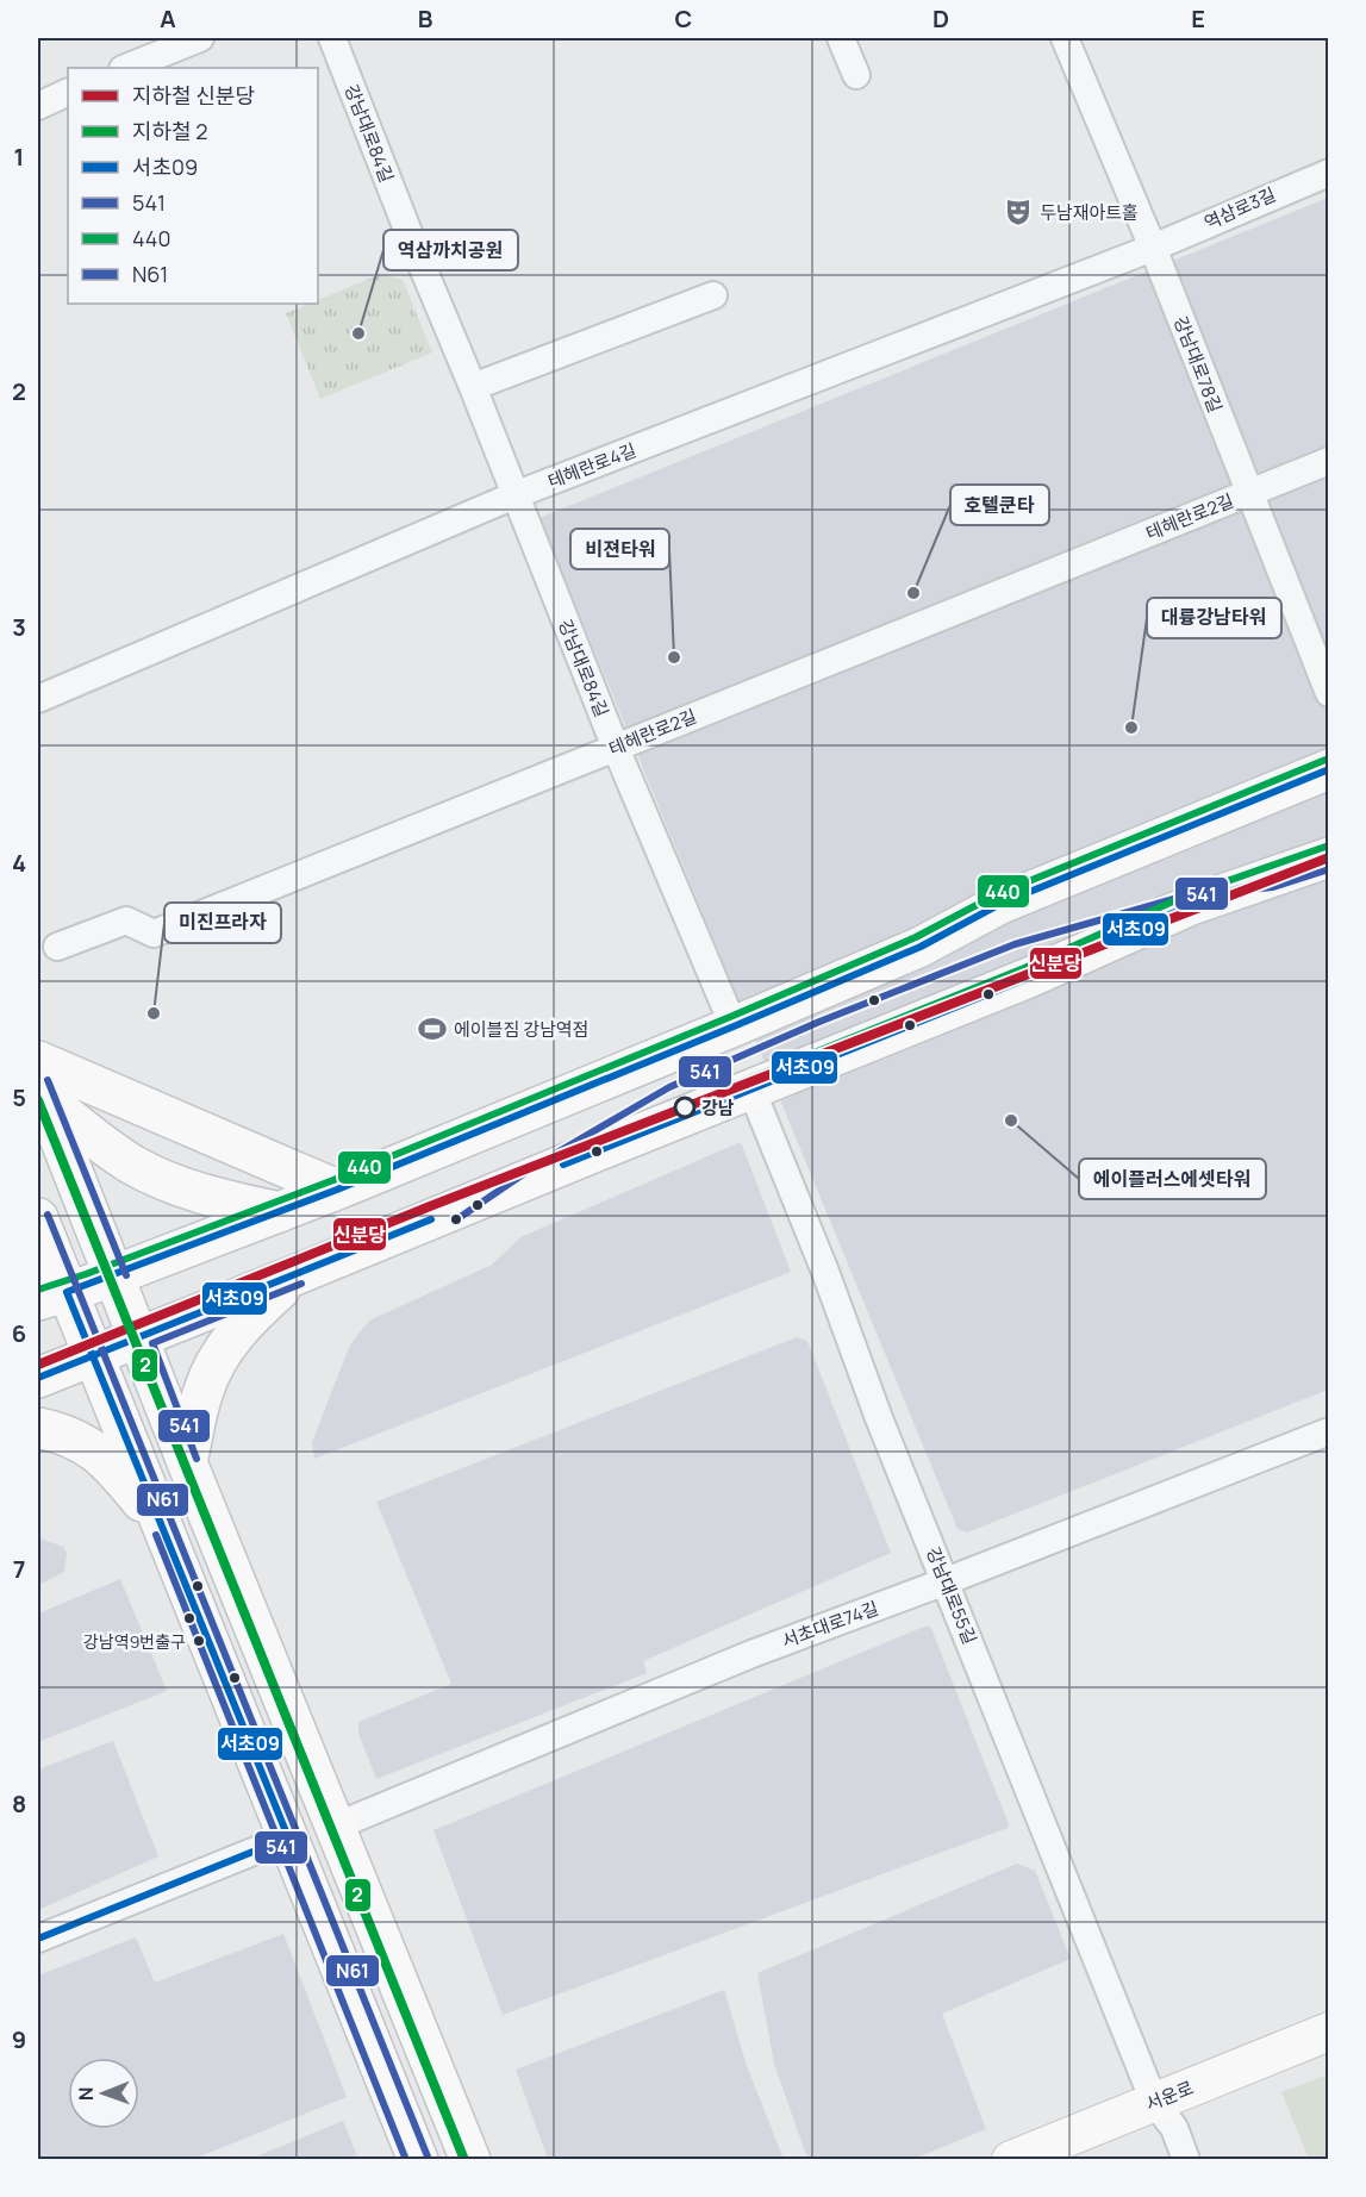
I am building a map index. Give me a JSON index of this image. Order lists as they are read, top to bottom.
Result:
{
  "streets": {
    "street": [
      "강남대로84길",
      "역삼로3길",
      "강남대로78길",
      "테헤란로4길",
      "테헤란로2길",
      "강남대로55길",
      "서초대로74길",
      "서운로"
    ]
  },
  "crossings": [
    ["강남대로84길", "테헤란로4길"],
    ["강남대로84길", "테헤란로2길"],
    ["역삼로3길", "강남대로78길"],
    ["역삼로3길", "테헤란로4길"],
    ["강남대로78길", "테헤란로4길"],
    ["강남대로78길", "테헤란로2길"],
    ["강남대로55길", "서초대로74길"],
    ["강남대로55길", "서운로"]
  ],
  "places": {
    "theatre": ["두남재아트홀"],
    "other": [
      "역삼까치공원",
      "호텔쿤타",
      "비젼타워",
      "대륭강남타워",
      "미진프라자",
      "강남",
      "에이플러스에셋타워",
      "강남역9번출구"
    ],
    "sports": ["에이블짐 강남역점"]
  },
  "lines": [
    "transit line 440",
    "transit line 서초09",
    "metro line 신분당",
    "transit line 541",
    "transit line N61",
    "metro line 2"
  ],
  "legend": [
    "지하철 신분당",
    "지하철 2",
    "서초09",
    "541",
    "440",
    "N61"
  ],
  "north": "left",
  "grid": {
    "columns": [
      "A",
      "B",
      "C",
      "D",
      "E"
    ],
    "rows": [
      "1",
      "2",
      "3",
      "4",
      "5",
      "6",
      "7",
      "8",
      "9"
    ]
  }
}
